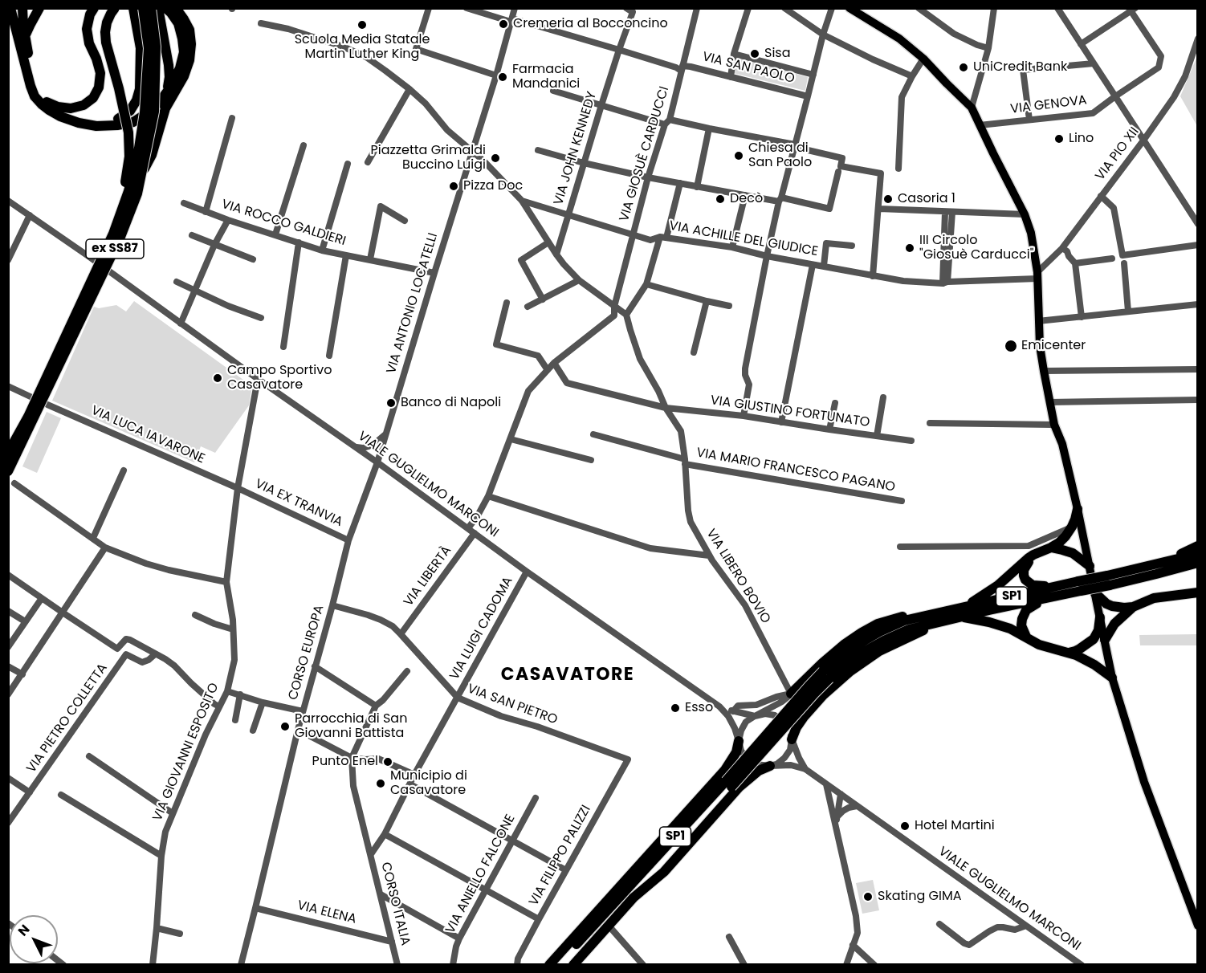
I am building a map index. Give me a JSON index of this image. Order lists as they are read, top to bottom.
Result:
{
  "streets": {
    "highway": ["ex SS87", "SP1"],
    "street": [
      "VIA SAN PAOLO",
      "VIA GENOVA",
      "VIA JOHN KENNEDY",
      "VIA GIOSUÈ CARDUCCI",
      "VIA PIO XII",
      "VIA ROCCO GALDIERI",
      "VIA ACHILLE DEL GIUDICE",
      "VIA ANTONIO LOCATELLI",
      "VIA GIUSTINO FORTUNATO",
      "VIA LUCA IAVARONE",
      "VIA MARIO FRANCESCO PAGANO",
      "VIALE GUGLIELMO MARCONI",
      "VIA EX TRANVIA",
      "VIA LIBERTÀ",
      "VIA LIBERO BOVIO",
      "VIA LUIGI CADOMA",
      "CORSO EUROPA",
      "VIA SAN PIETRO",
      "VIA PIETRO COLLETTA",
      "VIA GIOVANNI ESPOSITO",
      "VIA FILIPPO PALIZZI",
      "VIA ANIELLO FALCONE",
      "CORSO ITALIA",
      "VIA ELENA"
    ]
  },
  "crossings": [
    ["VIA SAN PAOLO", "VIA JOHN KENNEDY"],
    ["VIA SAN PAOLO", "VIA GIOSUÈ CARDUCCI"],
    ["VIA SAN PAOLO", "VIA ANTONIO LOCATELLI"],
    ["VIA JOHN KENNEDY", "VIA ACHILLE DEL GIUDICE"],
    ["VIA GIOSUÈ CARDUCCI", "VIA ACHILLE DEL GIUDICE"],
    ["VIA GIOSUÈ CARDUCCI", "VIA GIUSTINO FORTUNATO"],
    ["VIA PIO XII", "VIA ACHILLE DEL GIUDICE"],
    ["VIA ROCCO GALDIERI", "VIA ANTONIO LOCATELLI"],
    ["VIA ANTONIO LOCATELLI", "VIALE GUGLIELMO MARCONI"],
    ["VIA ANTONIO LOCATELLI", "CORSO EUROPA"],
    ["VIA GIUSTINO FORTUNATO", "VIA LIBERO BOVIO"],
    ["VIA LUCA IAVARONE", "VIA EX TRANVIA"],
    ["VIA LUCA IAVARONE", "VIA GIOVANNI ESPOSITO"],
    ["VIA MARIO FRANCESCO PAGANO", "VIA LIBERO BOVIO"],
    ["VIALE GUGLIELMO MARCONI", "VIA LIBERTÀ"],
    ["VIALE GUGLIELMO MARCONI", "VIA LUIGI CADOMA"],
    ["VIALE GUGLIELMO MARCONI", "CORSO EUROPA"],
    ["VIALE GUGLIELMO MARCONI", "VIA GIOVANNI ESPOSITO"],
    ["VIA EX TRANVIA", "CORSO EUROPA"],
    ["VIA EX TRANVIA", "VIA GIOVANNI ESPOSITO"],
    ["VIA LIBERTÀ", "VIA SAN PIETRO"],
    ["VIA LUIGI CADOMA", "VIA SAN PIETRO"],
    ["VIA LUIGI CADOMA", "CORSO ITALIA"],
    ["CORSO EUROPA", "VIA SAN PIETRO"],
    ["CORSO EUROPA", "VIA ELENA"],
    ["VIA SAN PIETRO", "VIA FILIPPO PALIZZI"],
    ["VIA SAN PIETRO", "CORSO ITALIA"],
    ["CORSO ITALIA", "VIA ELENA"]
  ],
  "districts": ["CASAVATORE"],
  "places": [
    "Cremeria al Bocconcino",
    "Scuola Media Statale Martin Luther King",
    "Sisa",
    "UniCredit Bank",
    "Farmacia Mandanici",
    "Lino",
    "Chiesa di San Paolo",
    "Piazzetta Grimaldi Buccino Luigi",
    "Pizza Doc",
    "Decò",
    "Casoria 1",
    "III Circolo \"Giosuè Carducci\"",
    "Emicenter",
    "Campo Sportivo Casavatore",
    "Banco di Napoli",
    "Esso",
    "Parrocchia di San Giovanni Battista",
    "Punto Enel",
    "Municipio di Casavatore",
    "Hotel Martini",
    "Skating GIMA"
  ],
  "north": "top left"
}
